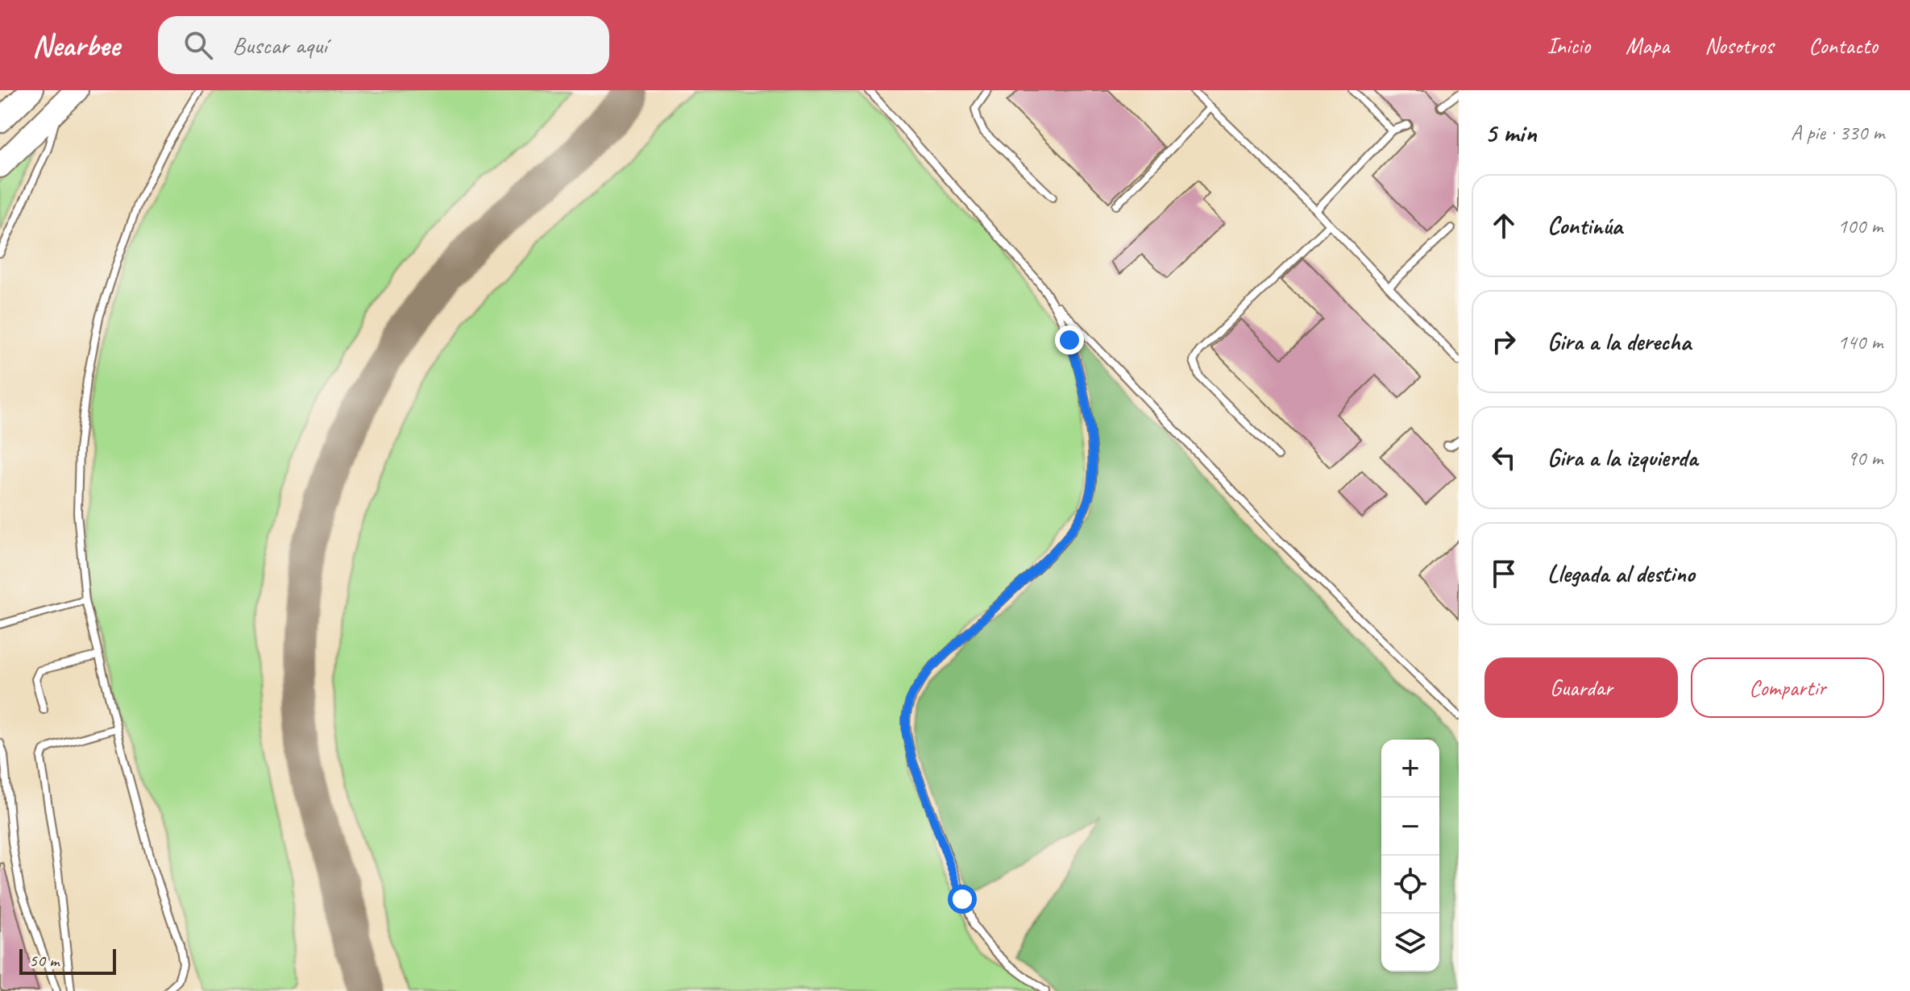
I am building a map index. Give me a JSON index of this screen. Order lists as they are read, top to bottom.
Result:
{
  "scale_bar": "50 m",
  "page": {
    "header": "Nearbee",
    "search": "Buscar aquí",
    "nav": [
      "Inicio",
      "Mapa",
      "Nosotros",
      "Contacto"
    ],
    "heading": ["5 min", "A pie · 330 m"],
    "list": [
      ["Continúa", "100 m"],
      ["Gira a la derecha", "140 m"],
      ["Gira a la izquierda", "90 m"],
      "Llegada al destino"
    ],
    "buttons": ["Guardar", "Compartir"],
    "map_buttons": ["+", "−"],
    "scale": "50 m"
  }
}
